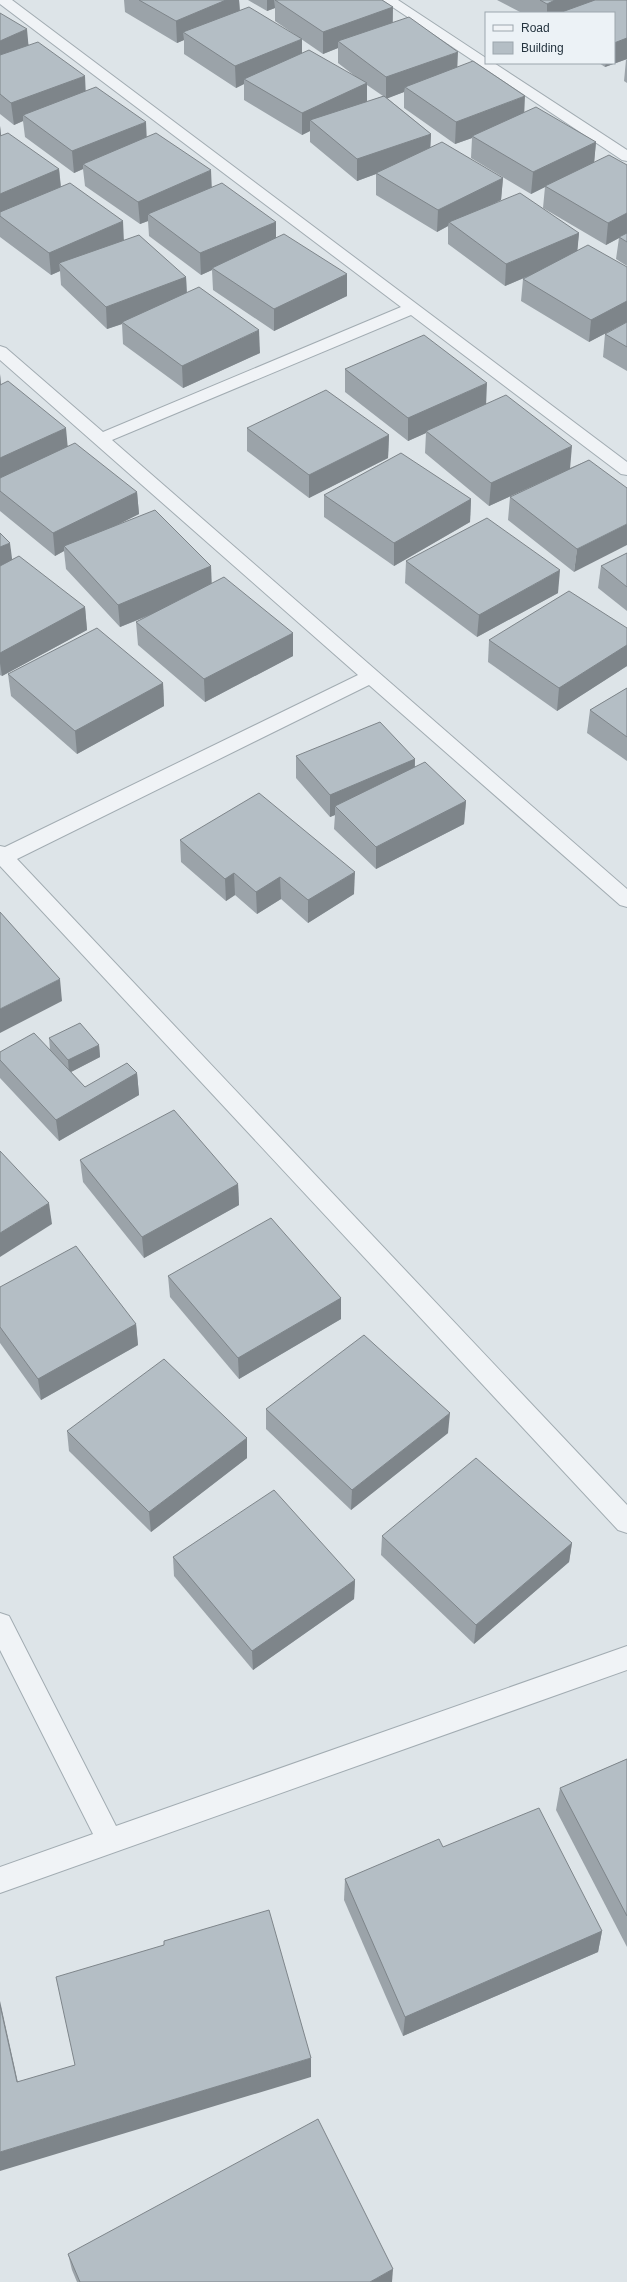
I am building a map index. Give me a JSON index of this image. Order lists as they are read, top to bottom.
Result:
{
  "legend": ["Road", "Building"]
}
